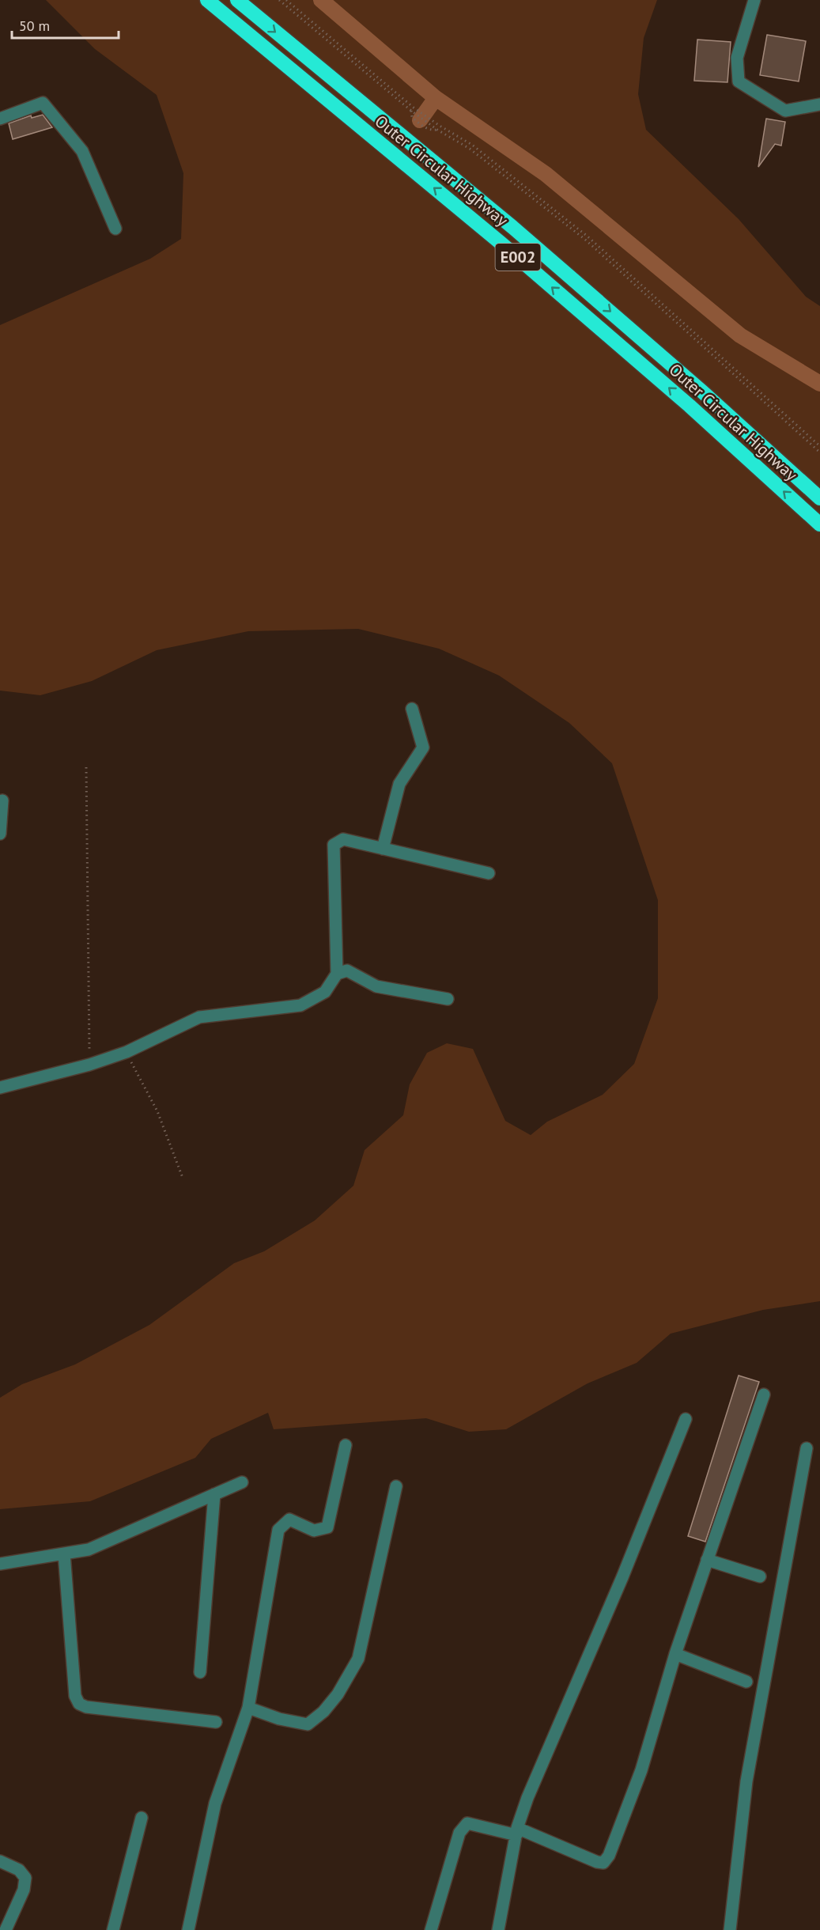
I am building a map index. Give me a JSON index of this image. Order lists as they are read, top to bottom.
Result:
{
  "streets": {
    "highway": ["Outer Circular Highway", "E002"]
  },
  "scale_bar": "50 m"
}
